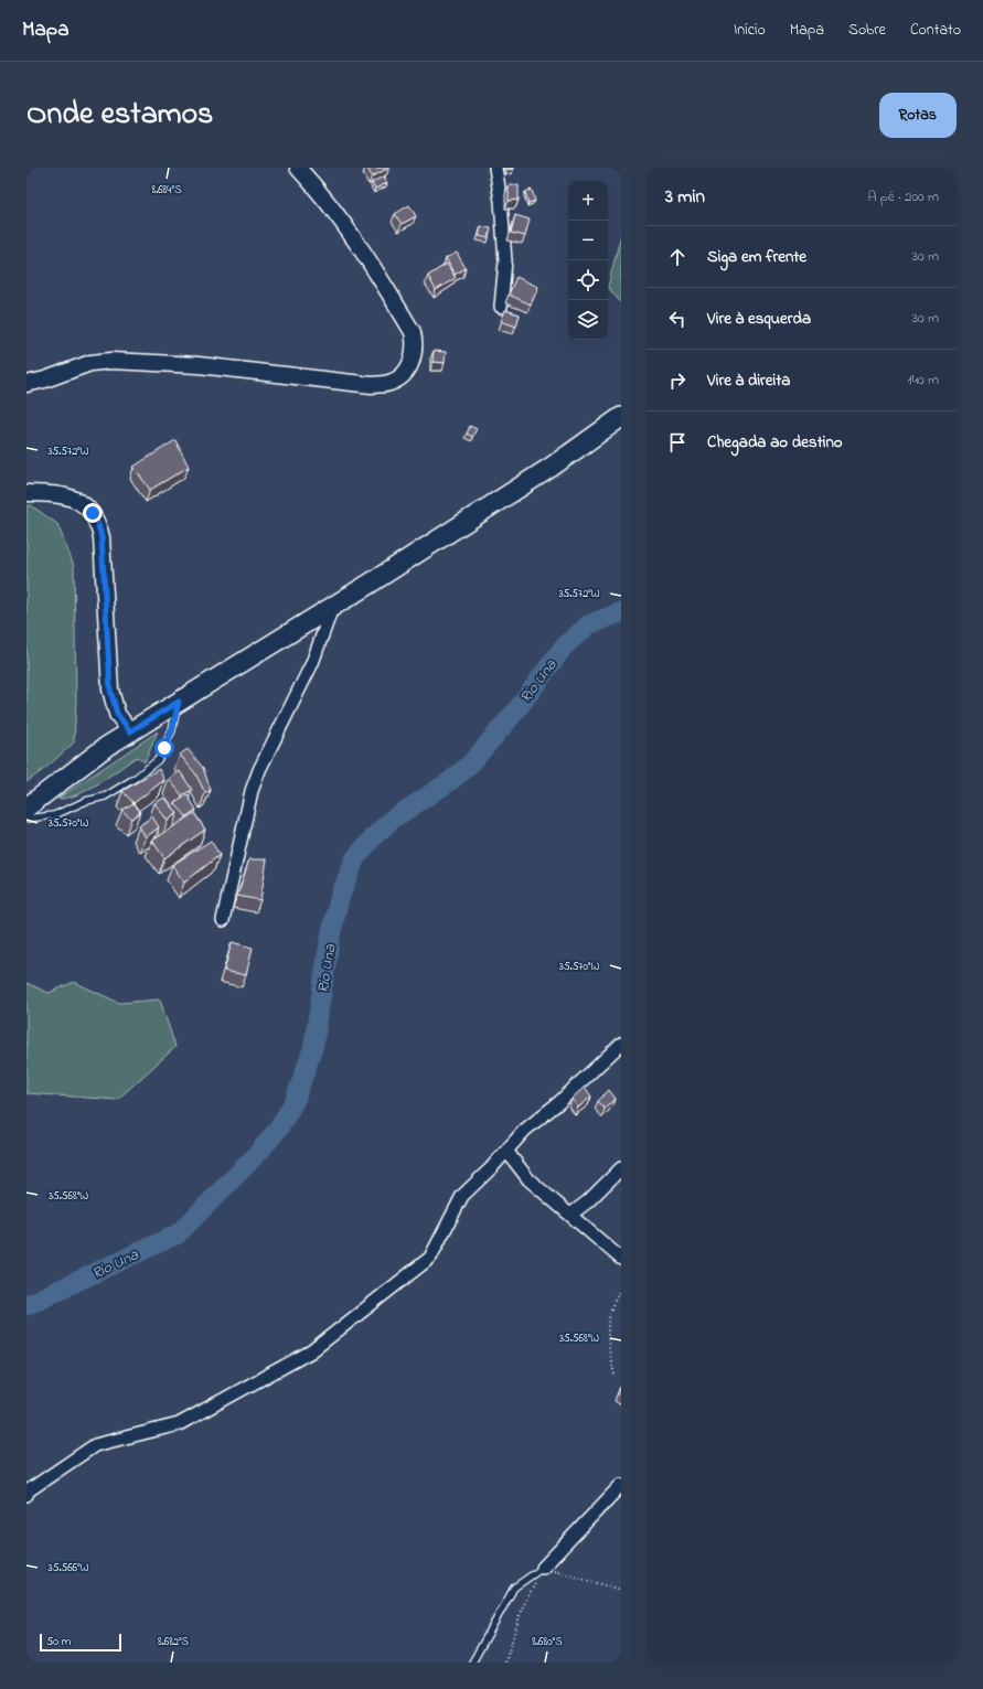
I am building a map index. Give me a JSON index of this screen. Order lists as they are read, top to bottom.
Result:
{
  "water": ["Rio Una"],
  "scale_bar": "50 m",
  "page": {
    "header": "Mapa",
    "nav": [
      "Início",
      "Mapa",
      "Sobre",
      "Contato"
    ],
    "title": "Onde estamos",
    "buttons": "Rotas",
    "heading": ["3 min", "A pé · 200 m"],
    "map_buttons": ["+", "−"],
    "list": [
      ["Siga em frente", "30 m"],
      ["Vire à esquerda", "30 m"],
      ["Vire à direita", "140 m"],
      "Chegada ao destino"
    ],
    "scale": "50 m"
  },
  "coordinates": [
    "8.684°S",
    "35.572°W",
    "35.570°W",
    "35.568°W",
    "35.566°W",
    "8.682°S",
    "8.680°S"
  ]
}
